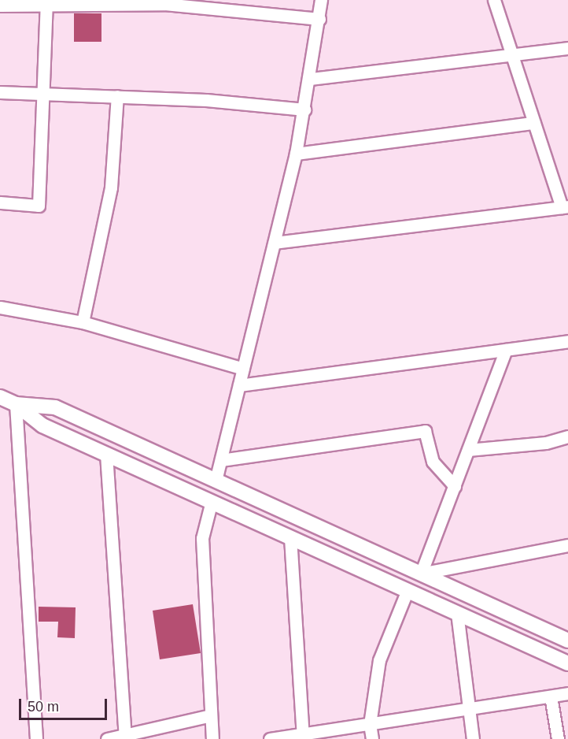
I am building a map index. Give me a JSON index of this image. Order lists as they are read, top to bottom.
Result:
{
  "scale_bar": "50 m"
}
